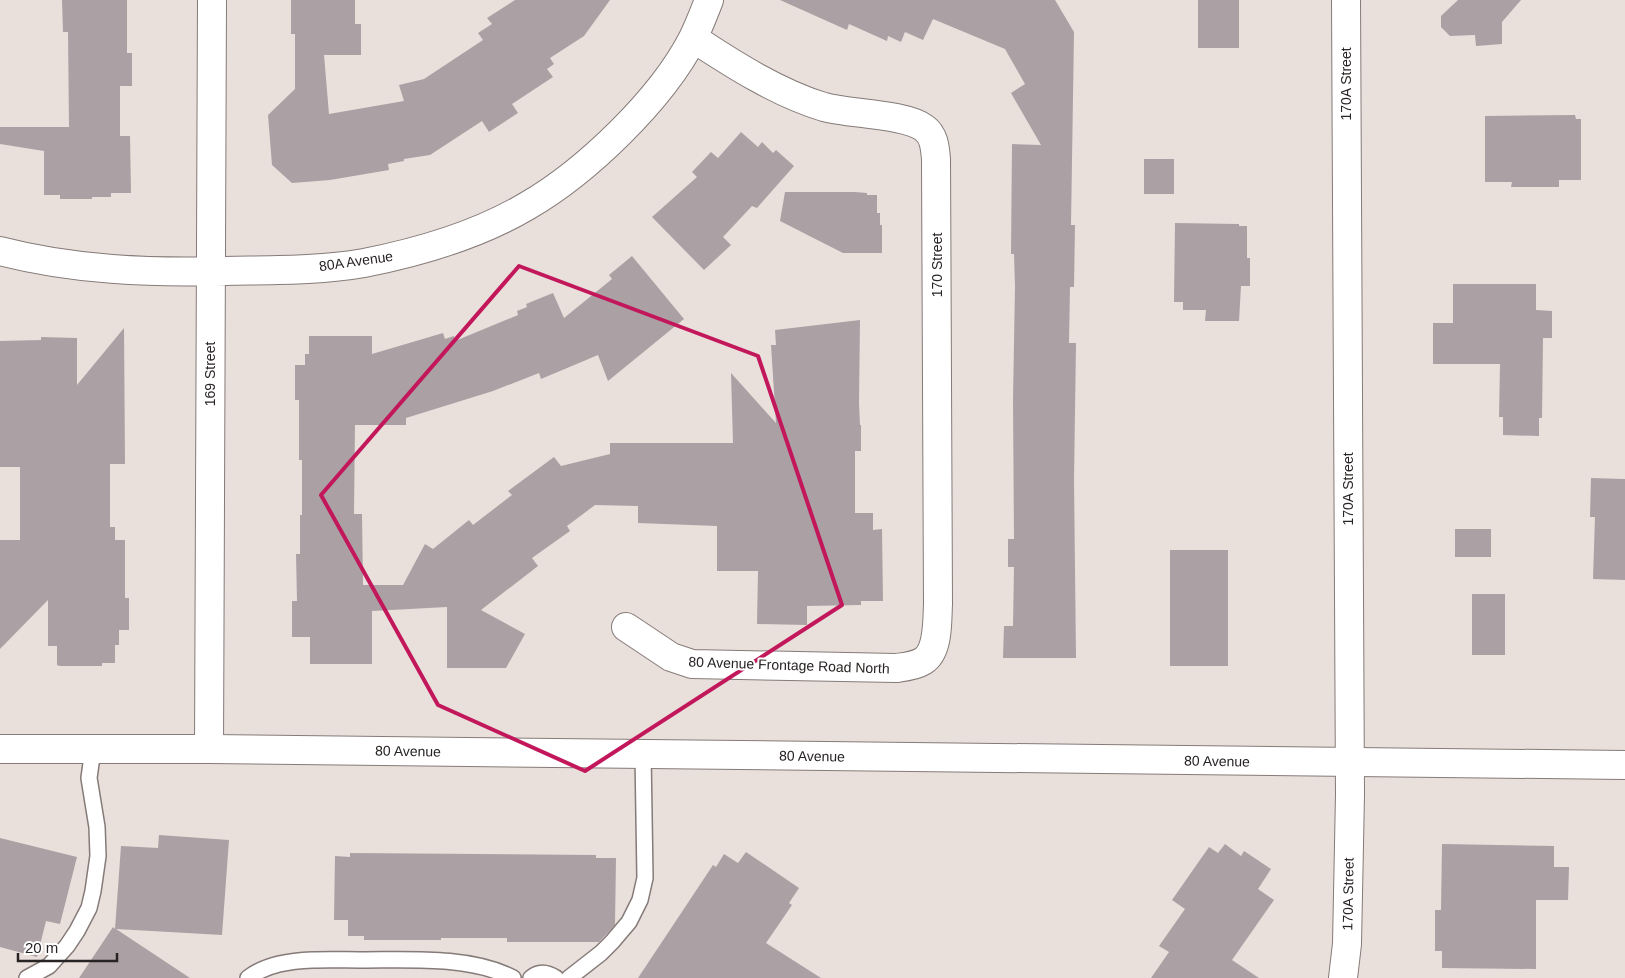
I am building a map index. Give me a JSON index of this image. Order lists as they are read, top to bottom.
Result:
{
  "streets": {
    "street": [
      "170A Street",
      "80A Avenue",
      "170 Street",
      "169 Street",
      "80 Avenue Frontage Road North",
      "80 Avenue"
    ]
  },
  "crossings": [
    ["170A Street", "80 Avenue"],
    ["80A Avenue", "170 Street"],
    ["80A Avenue", "169 Street"],
    ["170 Street", "80 Avenue Frontage Road North"],
    ["169 Street", "80 Avenue"]
  ],
  "scale_bar": "20 m"
}
